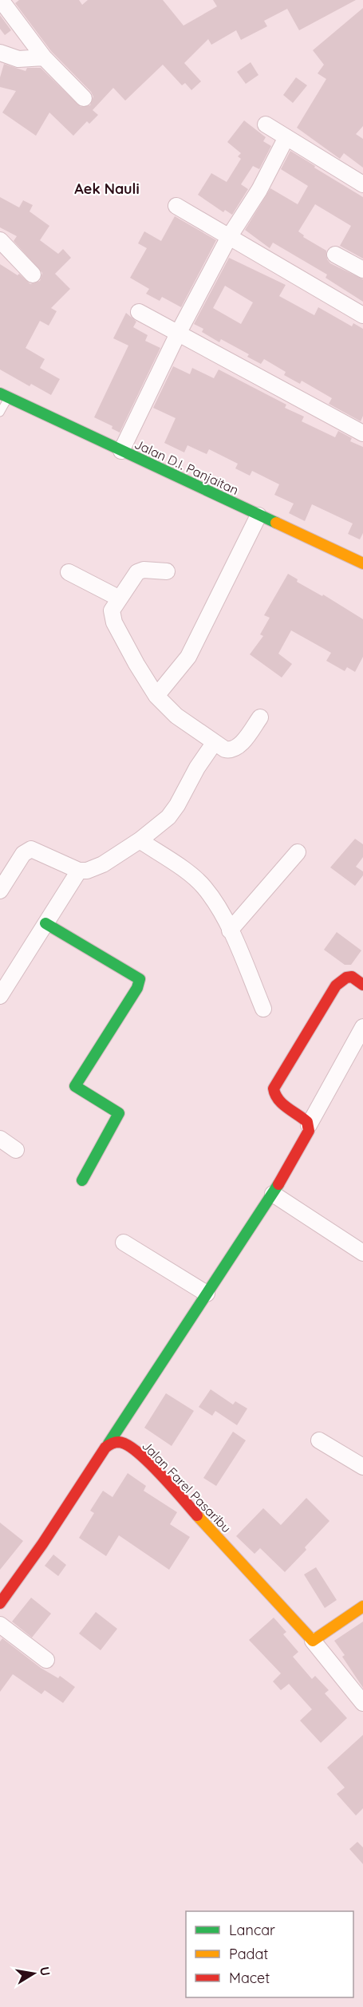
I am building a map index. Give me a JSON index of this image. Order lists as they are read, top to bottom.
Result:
{
  "streets": {
    "street": ["Jalan D.I. Panjaitan", "Jalan Farel Pasaribu"]
  },
  "districts": ["Aek Nauli"],
  "legend": ["Lancar", "Padat", "Macet"],
  "north": "right"
}
